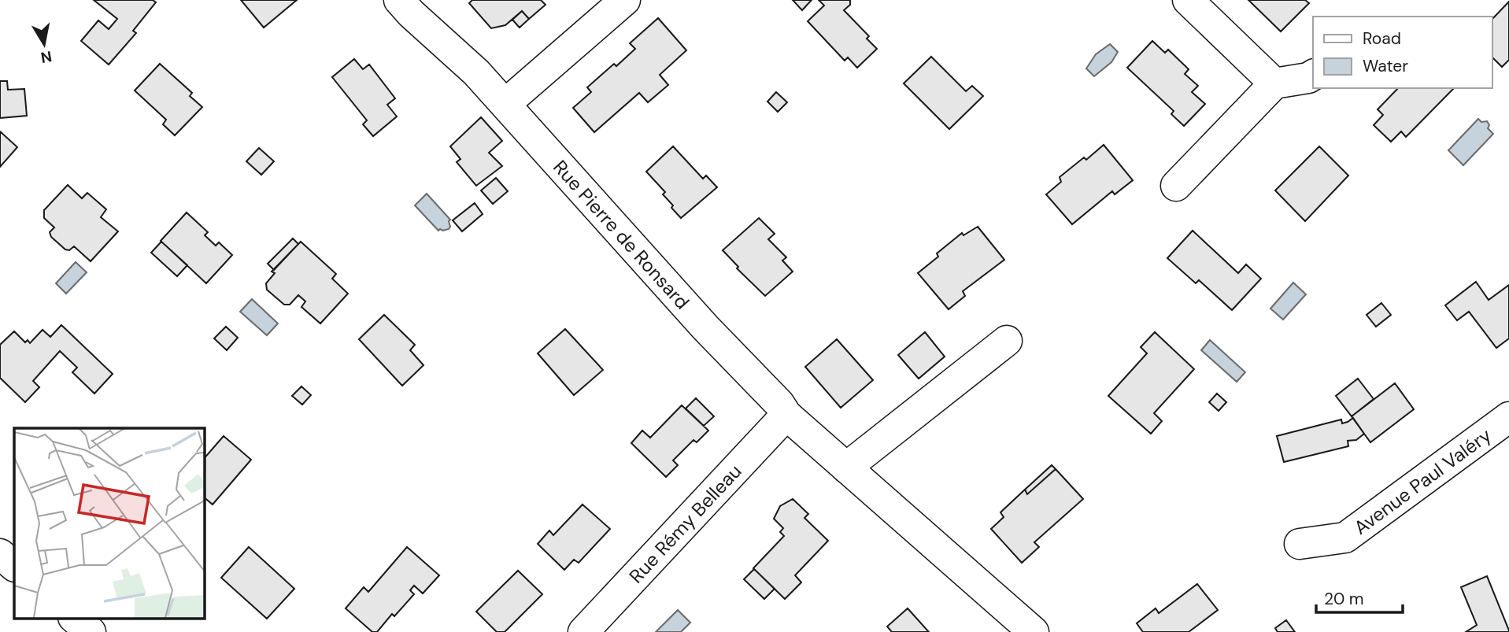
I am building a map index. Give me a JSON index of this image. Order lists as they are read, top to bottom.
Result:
{
  "streets": {
    "street": ["Rue Pierre de Ronsard", "Avenue Paul Valéry", "Rue Rémy Belleau"]
  },
  "crossings": [
    ["Rue Pierre de Ronsard", "Rue Rémy Belleau"]
  ],
  "legend": ["Road", "Water"],
  "scale_bar": "20 m",
  "north": "bottom"
}
